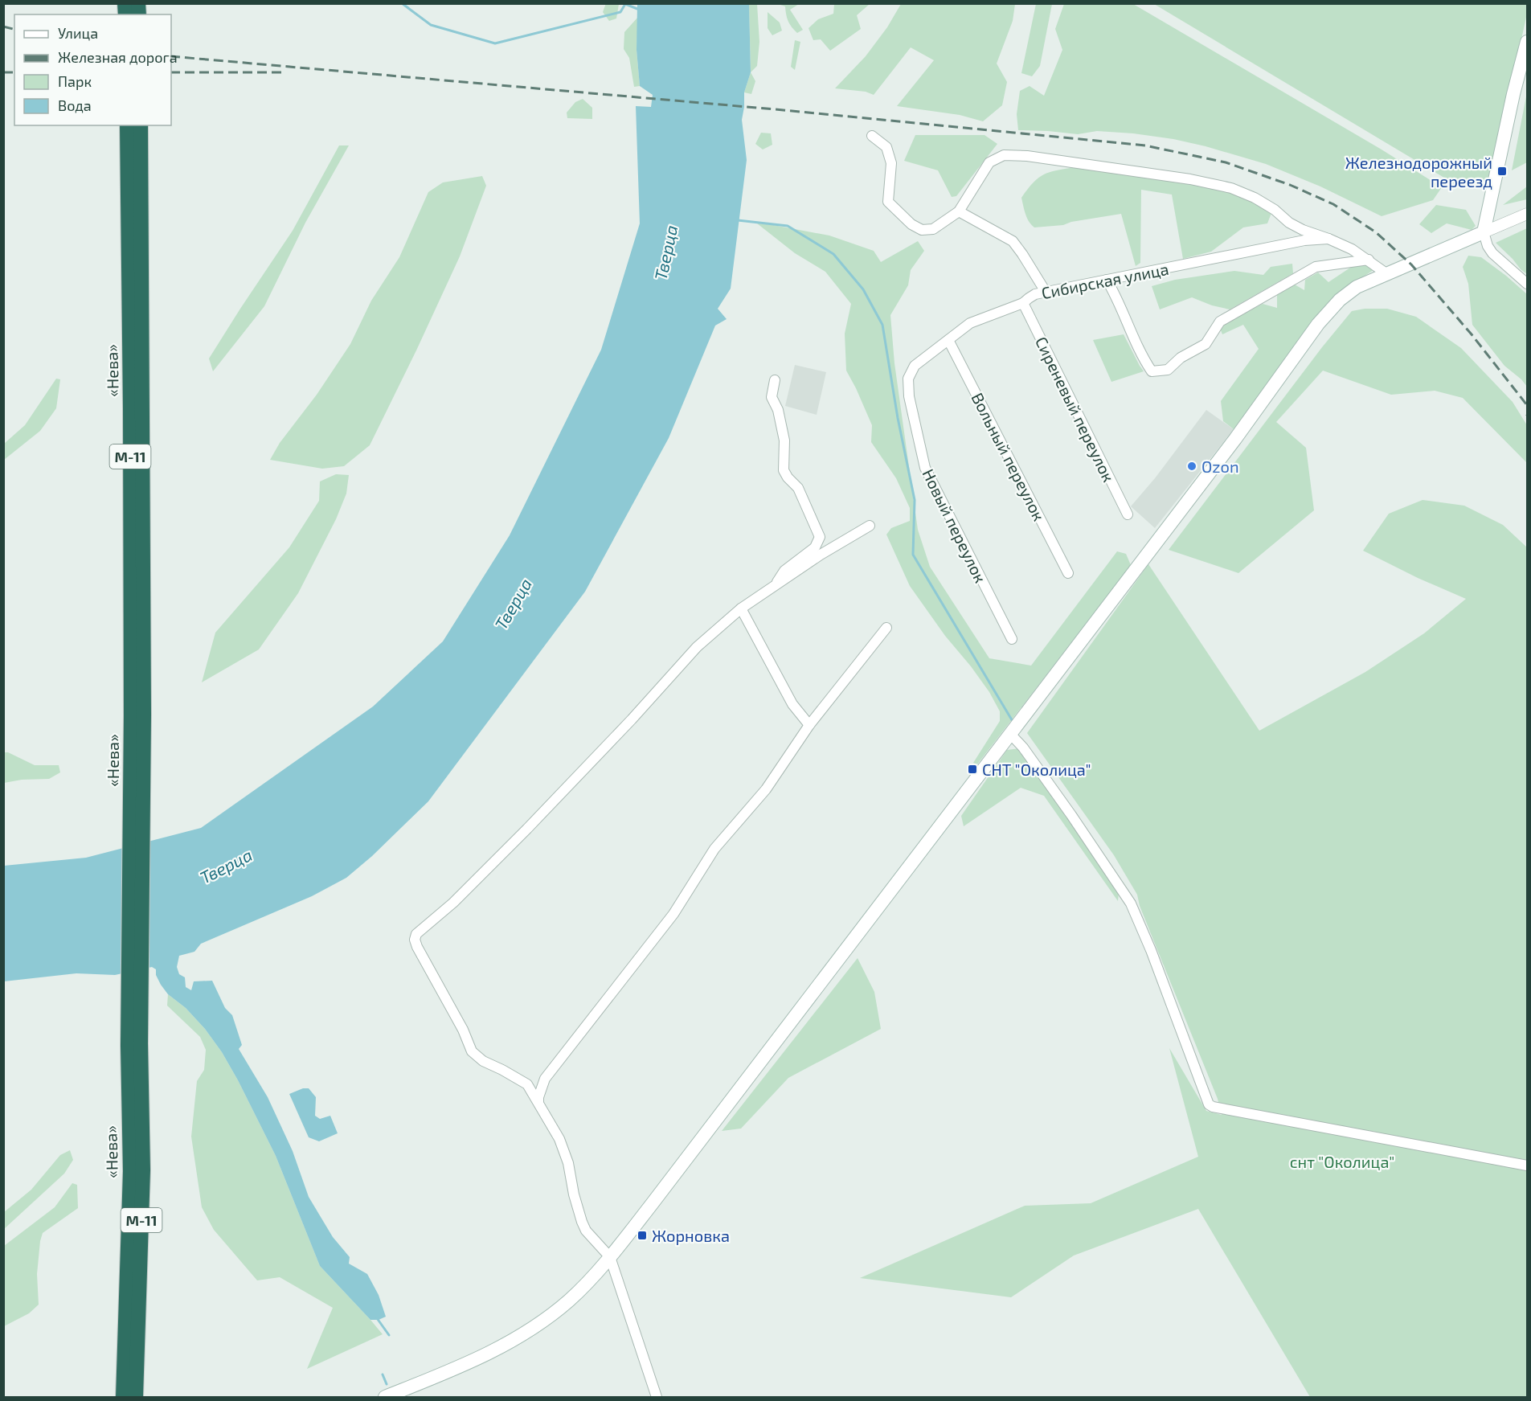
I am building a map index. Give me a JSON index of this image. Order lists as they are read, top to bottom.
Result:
{
  "streets": {
    "highway": ["«Нева»", "М-11"],
    "street": [
      "Сибирская улица",
      "Сиреневый переулок",
      "Вольный переулок",
      "Новый переулок"
    ]
  },
  "crossings": [
    ["Сибирская улица", "Сиреневый переулок"],
    ["Сибирская улица", "Вольный переулок"],
    ["Сибирская улица", "Новый переулок"]
  ],
  "water": ["Тверца"],
  "parks": ["снт \"Околица\""],
  "places": {
    "transit": ["Железнодорожный переезд", "СНТ \"Околица\"", "Жорновка"],
    "other": ["Ozon"]
  },
  "legend": [
    "Улица",
    "Железная дорога",
    "Парк",
    "Вода"
  ]
}
